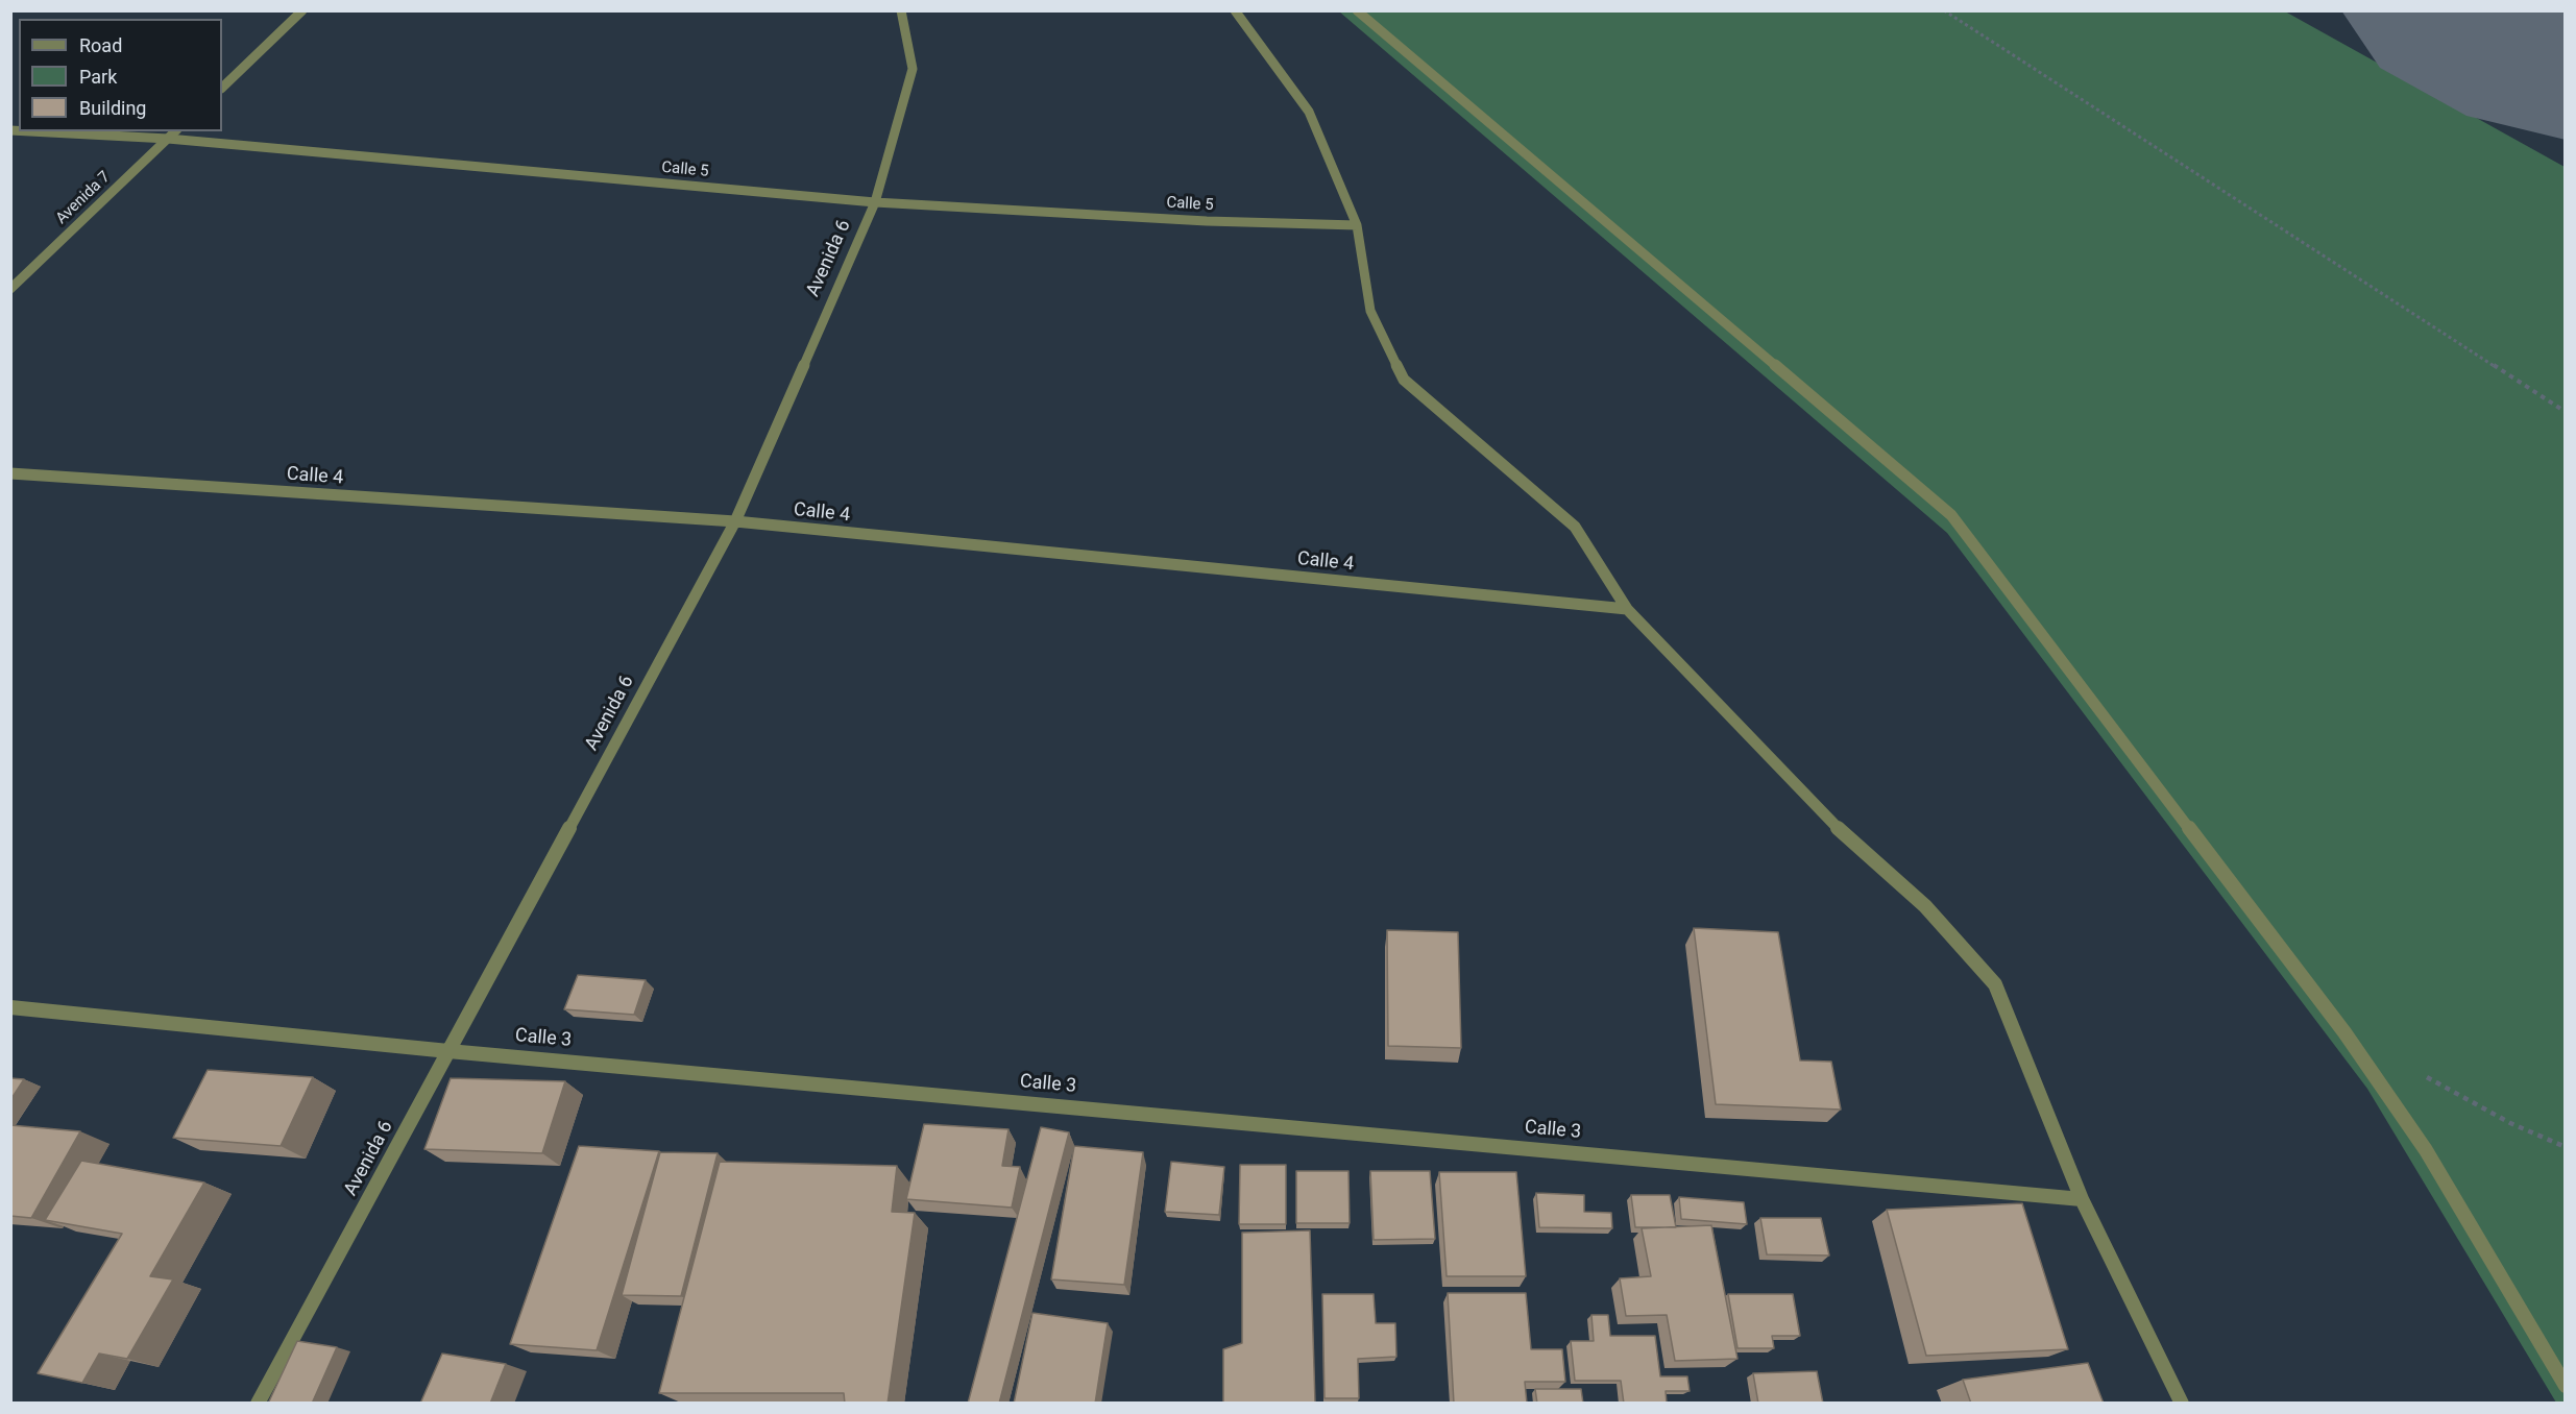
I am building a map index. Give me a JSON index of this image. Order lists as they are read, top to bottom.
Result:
{
  "streets": {
    "street": [
      "Calle 5",
      "Avenida 7",
      "Avenida 6",
      "Calle 4",
      "Calle 3"
    ]
  },
  "crossings": [
    ["Calle 5", "Avenida 7"],
    ["Calle 5", "Avenida 6"],
    ["Avenida 6", "Calle 4"],
    ["Avenida 6", "Calle 3"]
  ],
  "legend": ["Road", "Park", "Building"]
}
